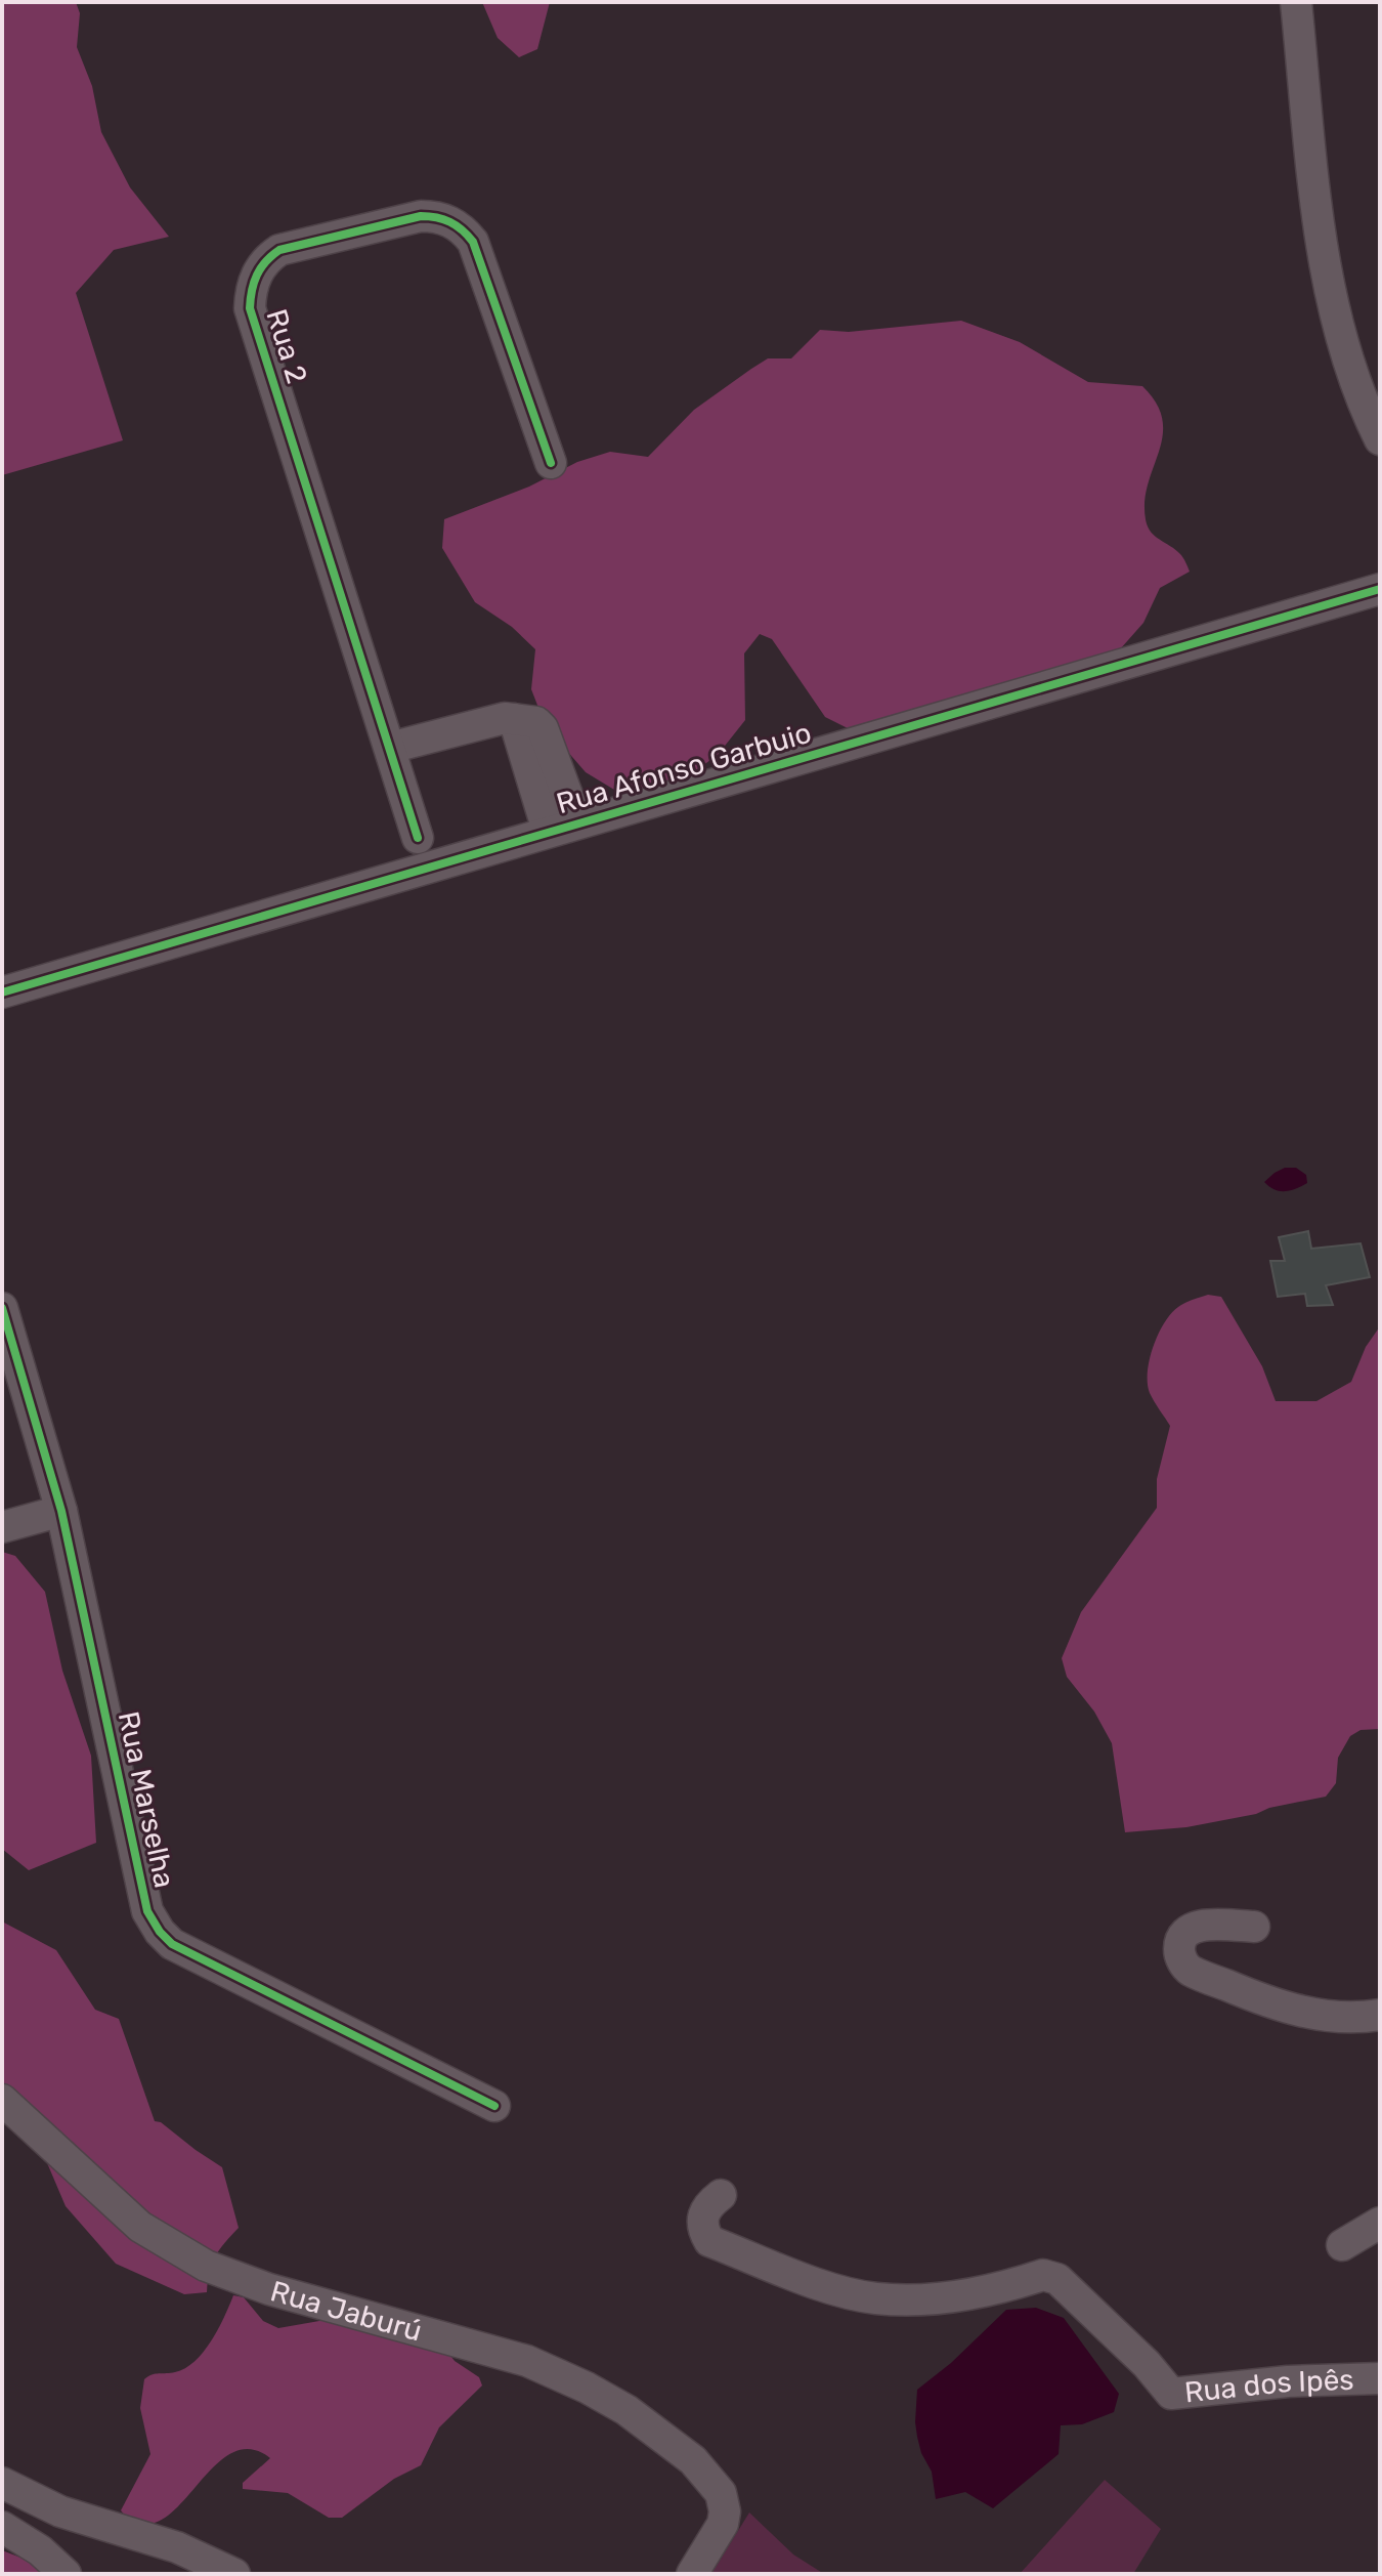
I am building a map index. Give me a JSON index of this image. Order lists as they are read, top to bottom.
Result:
{
  "streets": {
    "street": [
      "Rua 2",
      "Rua Afonso Garbuio",
      "Rua Marselha",
      "Rua Jaburú",
      "Rua dos Ipês"
    ]
  }
}
